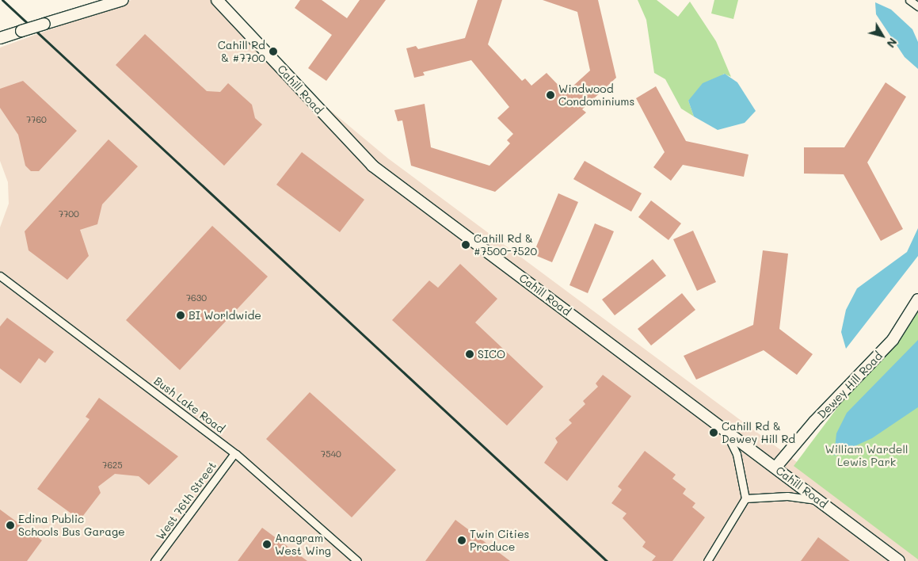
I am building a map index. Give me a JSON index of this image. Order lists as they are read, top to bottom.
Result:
{
  "streets": {
    "street": [
      "Cahill Road",
      "Dewey Hill Road",
      "Bush Lake Road",
      "West 76th Street"
    ]
  },
  "crossings": [
    ["Cahill Road", "Dewey Hill Road"],
    ["Bush Lake Road", "West 76th Street"]
  ],
  "parks": ["William Wardell Lewis Park"],
  "places": [
    "Cahill Rd & #7700",
    "Windwood Condominiums",
    "Cahill Rd & #7500-7520",
    "BI Worldwide",
    "SICO",
    "Cahill Rd & Dewey Hill Rd",
    "Edina Public Schools Bus Garage",
    "Twin Cities Produce",
    "Anagram West Wing"
  ],
  "house_numbers": [
    "7760",
    "7700",
    "7630",
    "7540",
    "7625"
  ],
  "north": "bottom right"
}
